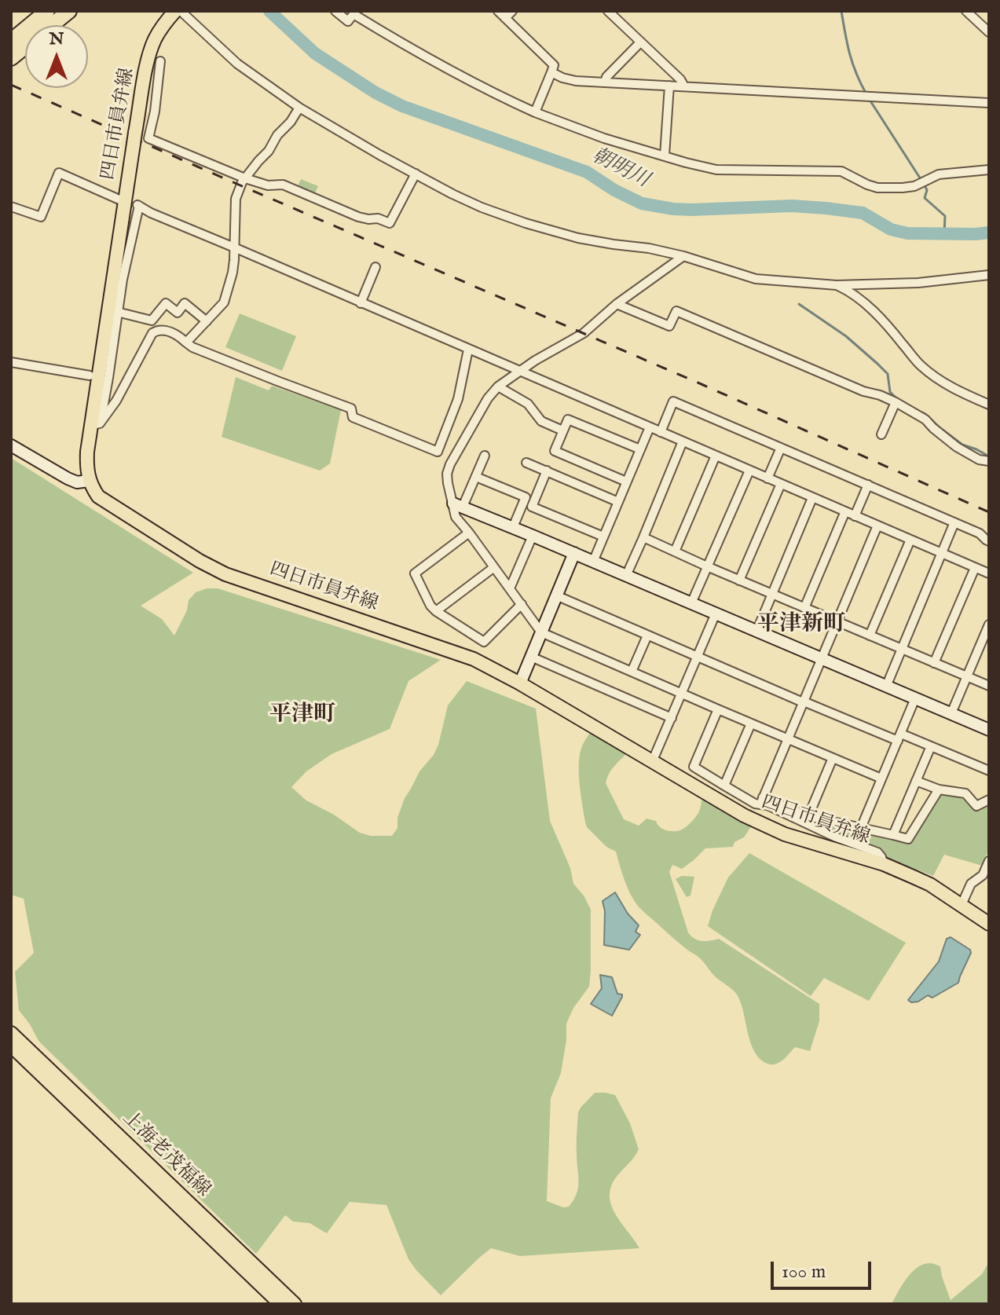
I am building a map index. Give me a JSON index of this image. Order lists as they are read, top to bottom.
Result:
{
  "streets": {
    "main road": ["四日市員弁線", "上海老茂福線"]
  },
  "districts": ["平津新町", "平津町"],
  "water": ["朝明川"],
  "scale_bar": "100 m",
  "north": "top"
}
